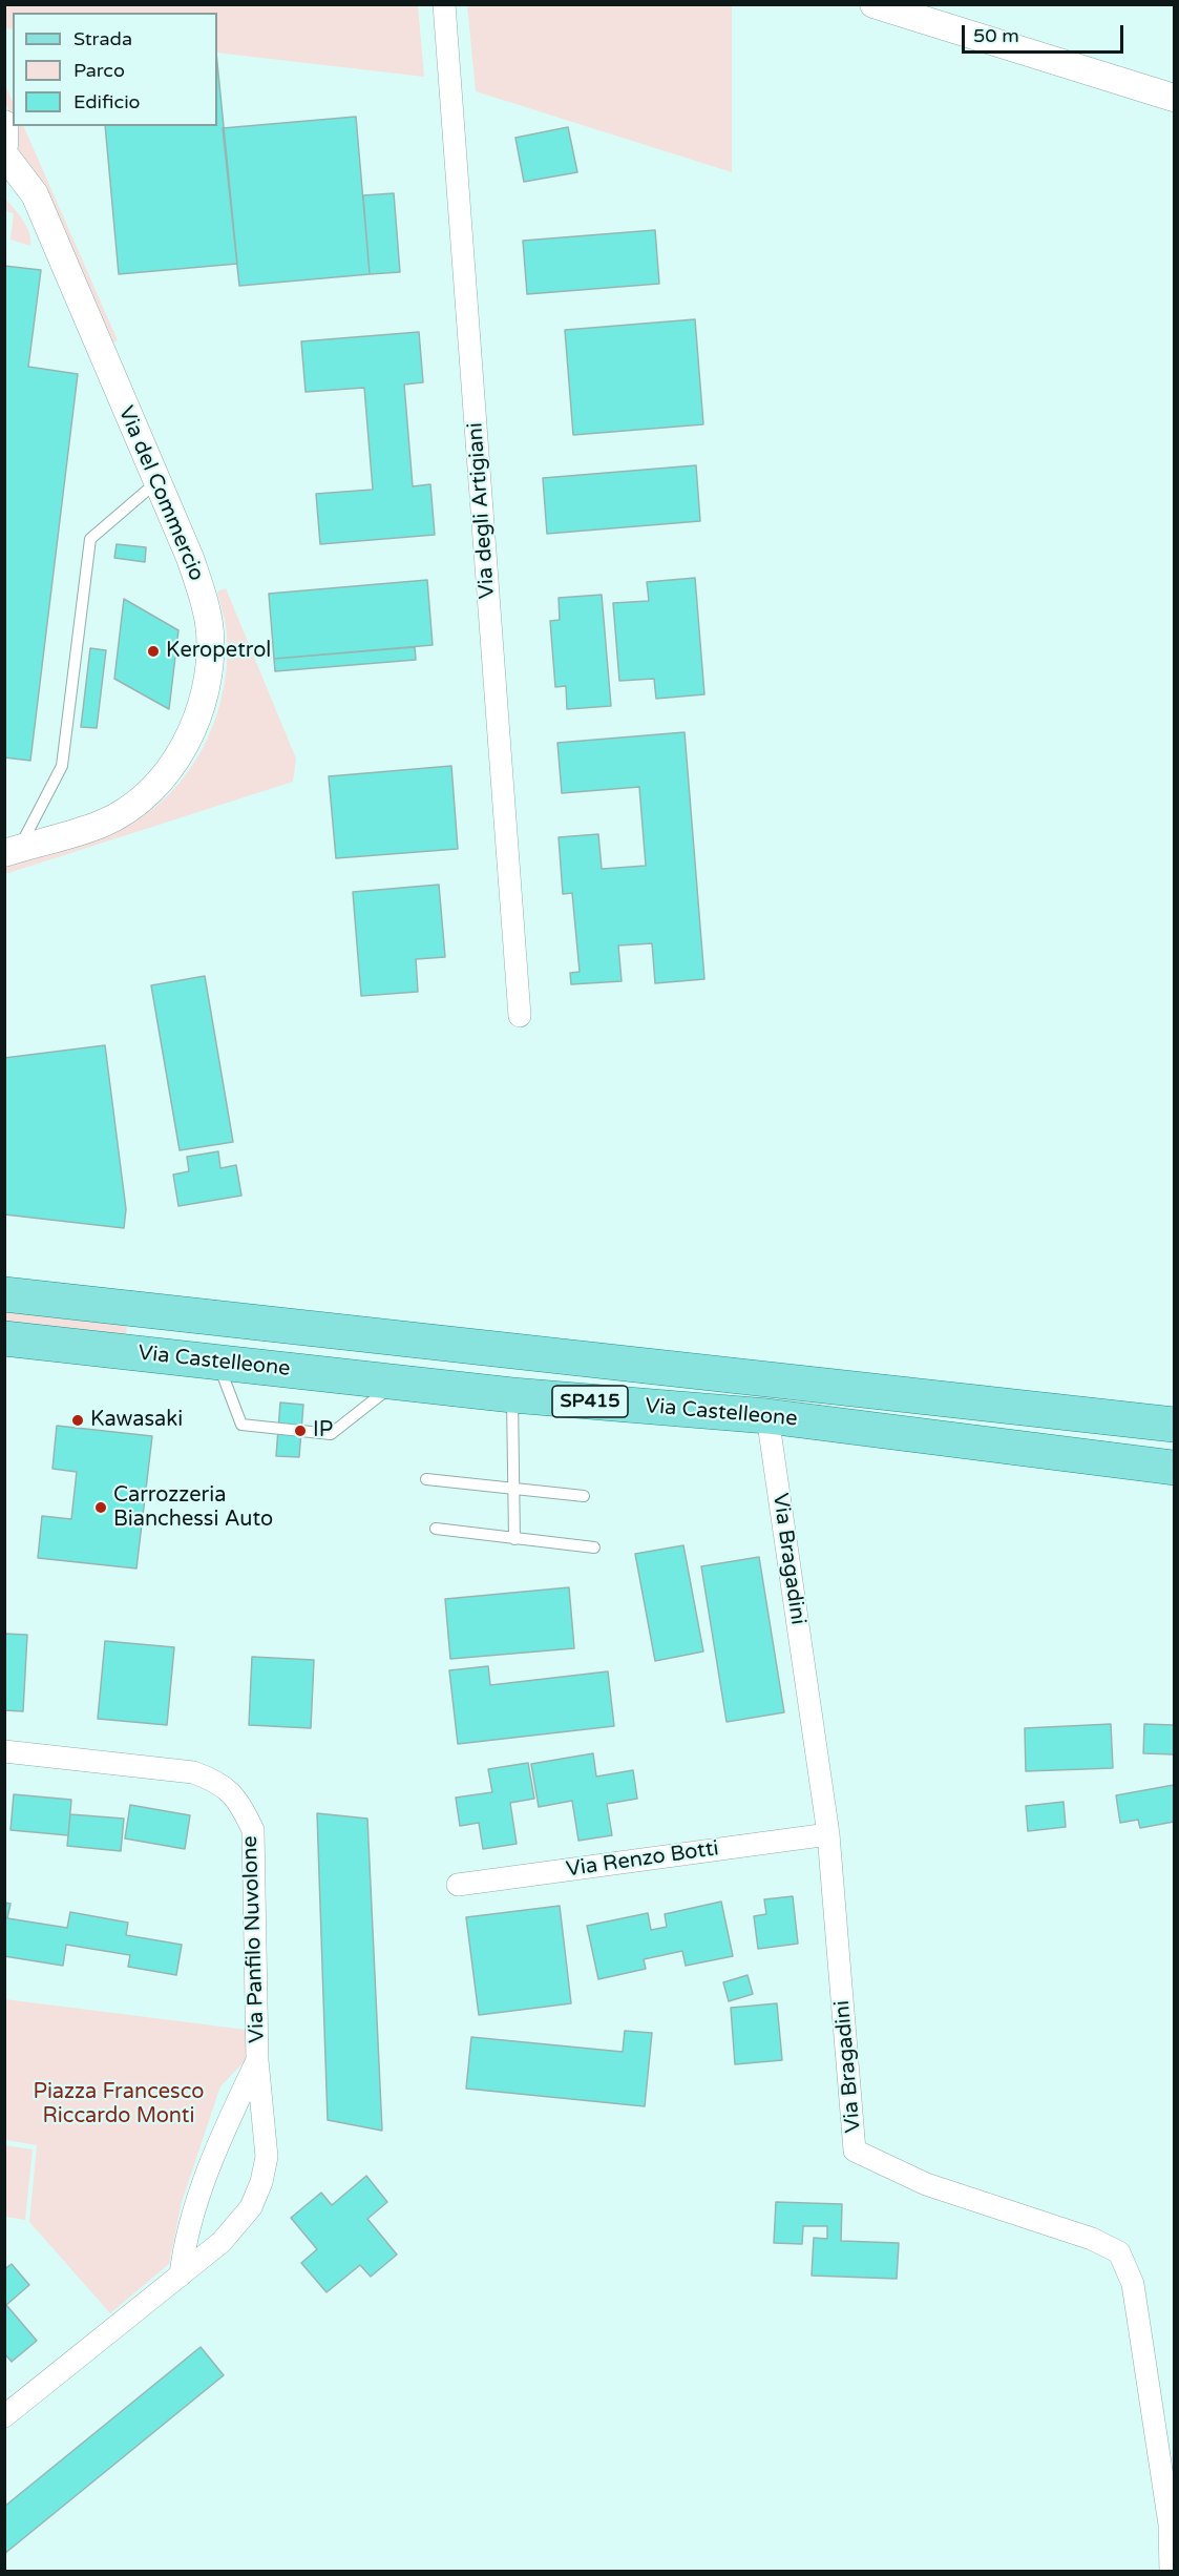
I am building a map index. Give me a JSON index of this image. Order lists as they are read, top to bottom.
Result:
{
  "streets": {
    "main road": ["Via Castelleone", "SP415"],
    "street": [
      "Via del Commercio",
      "Via degli Artigiani",
      "Via Bragadini",
      "Via Renzo Botti",
      "Via Panfilo Nuvolone"
    ]
  },
  "crossings": [
    ["Via Castelleone", "Via Bragadini"],
    ["Via Bragadini", "Via Renzo Botti"]
  ],
  "parks": ["Piazza Francesco Riccardo Monti"],
  "places": [
    "Keropetrol",
    "Kawasaki",
    "IP",
    "Carrozzeria Bianchessi Auto"
  ],
  "legend": ["Strada", "Parco", "Edificio"],
  "scale_bar": "50 m"
}
